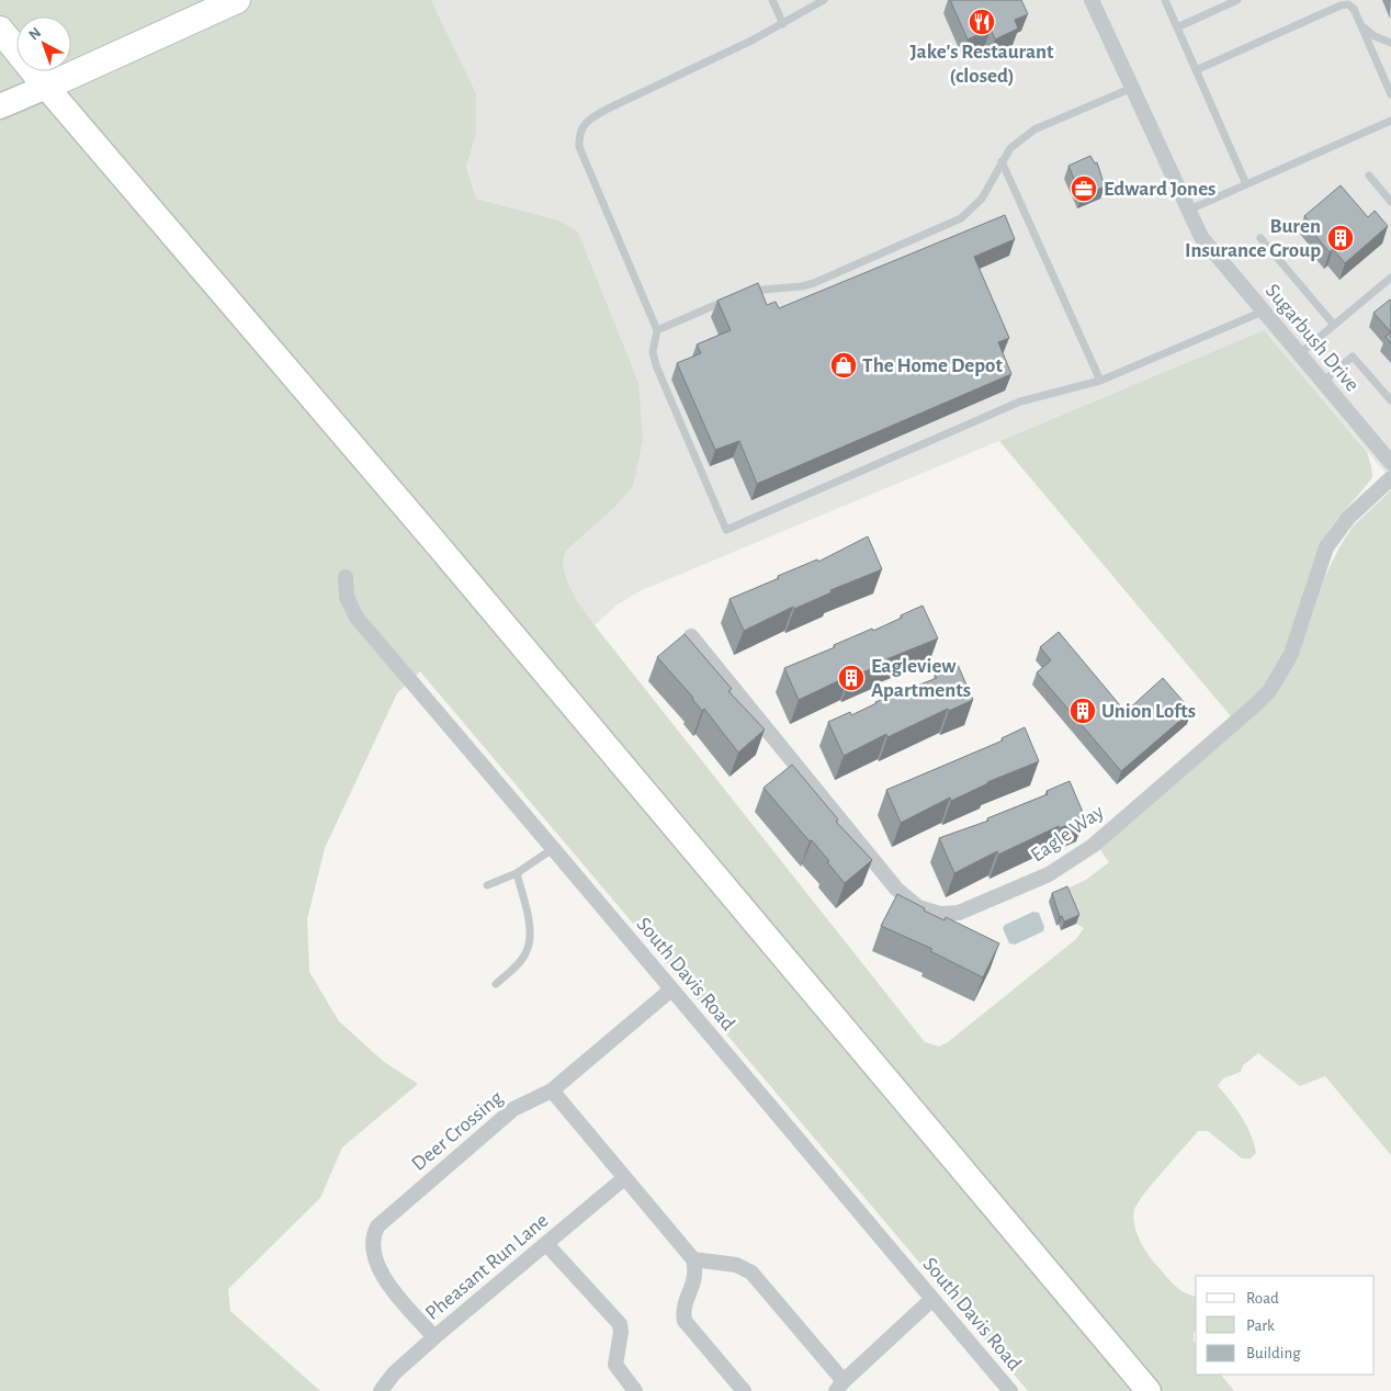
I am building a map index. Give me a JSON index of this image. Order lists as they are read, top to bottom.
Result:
{
  "streets": {
    "street": [
      "Sugarbush Drive",
      "Eagle Way",
      "South Davis Road",
      "Deer Crossing",
      "Pheasant Run Lane"
    ]
  },
  "crossings": [
    ["South Davis Road", "Deer Crossing"],
    ["Deer Crossing", "Pheasant Run Lane"]
  ],
  "places": {
    "restaurant": ["Jake's Restaurant (closed)"],
    "office": ["Edward Jones"],
    "building": ["Buren Insurance Group", "Eagleview Apartments", "Union Lofts"],
    "shop": ["The Home Depot"]
  },
  "legend": ["Road", "Park", "Building"],
  "north": "top left"
}
